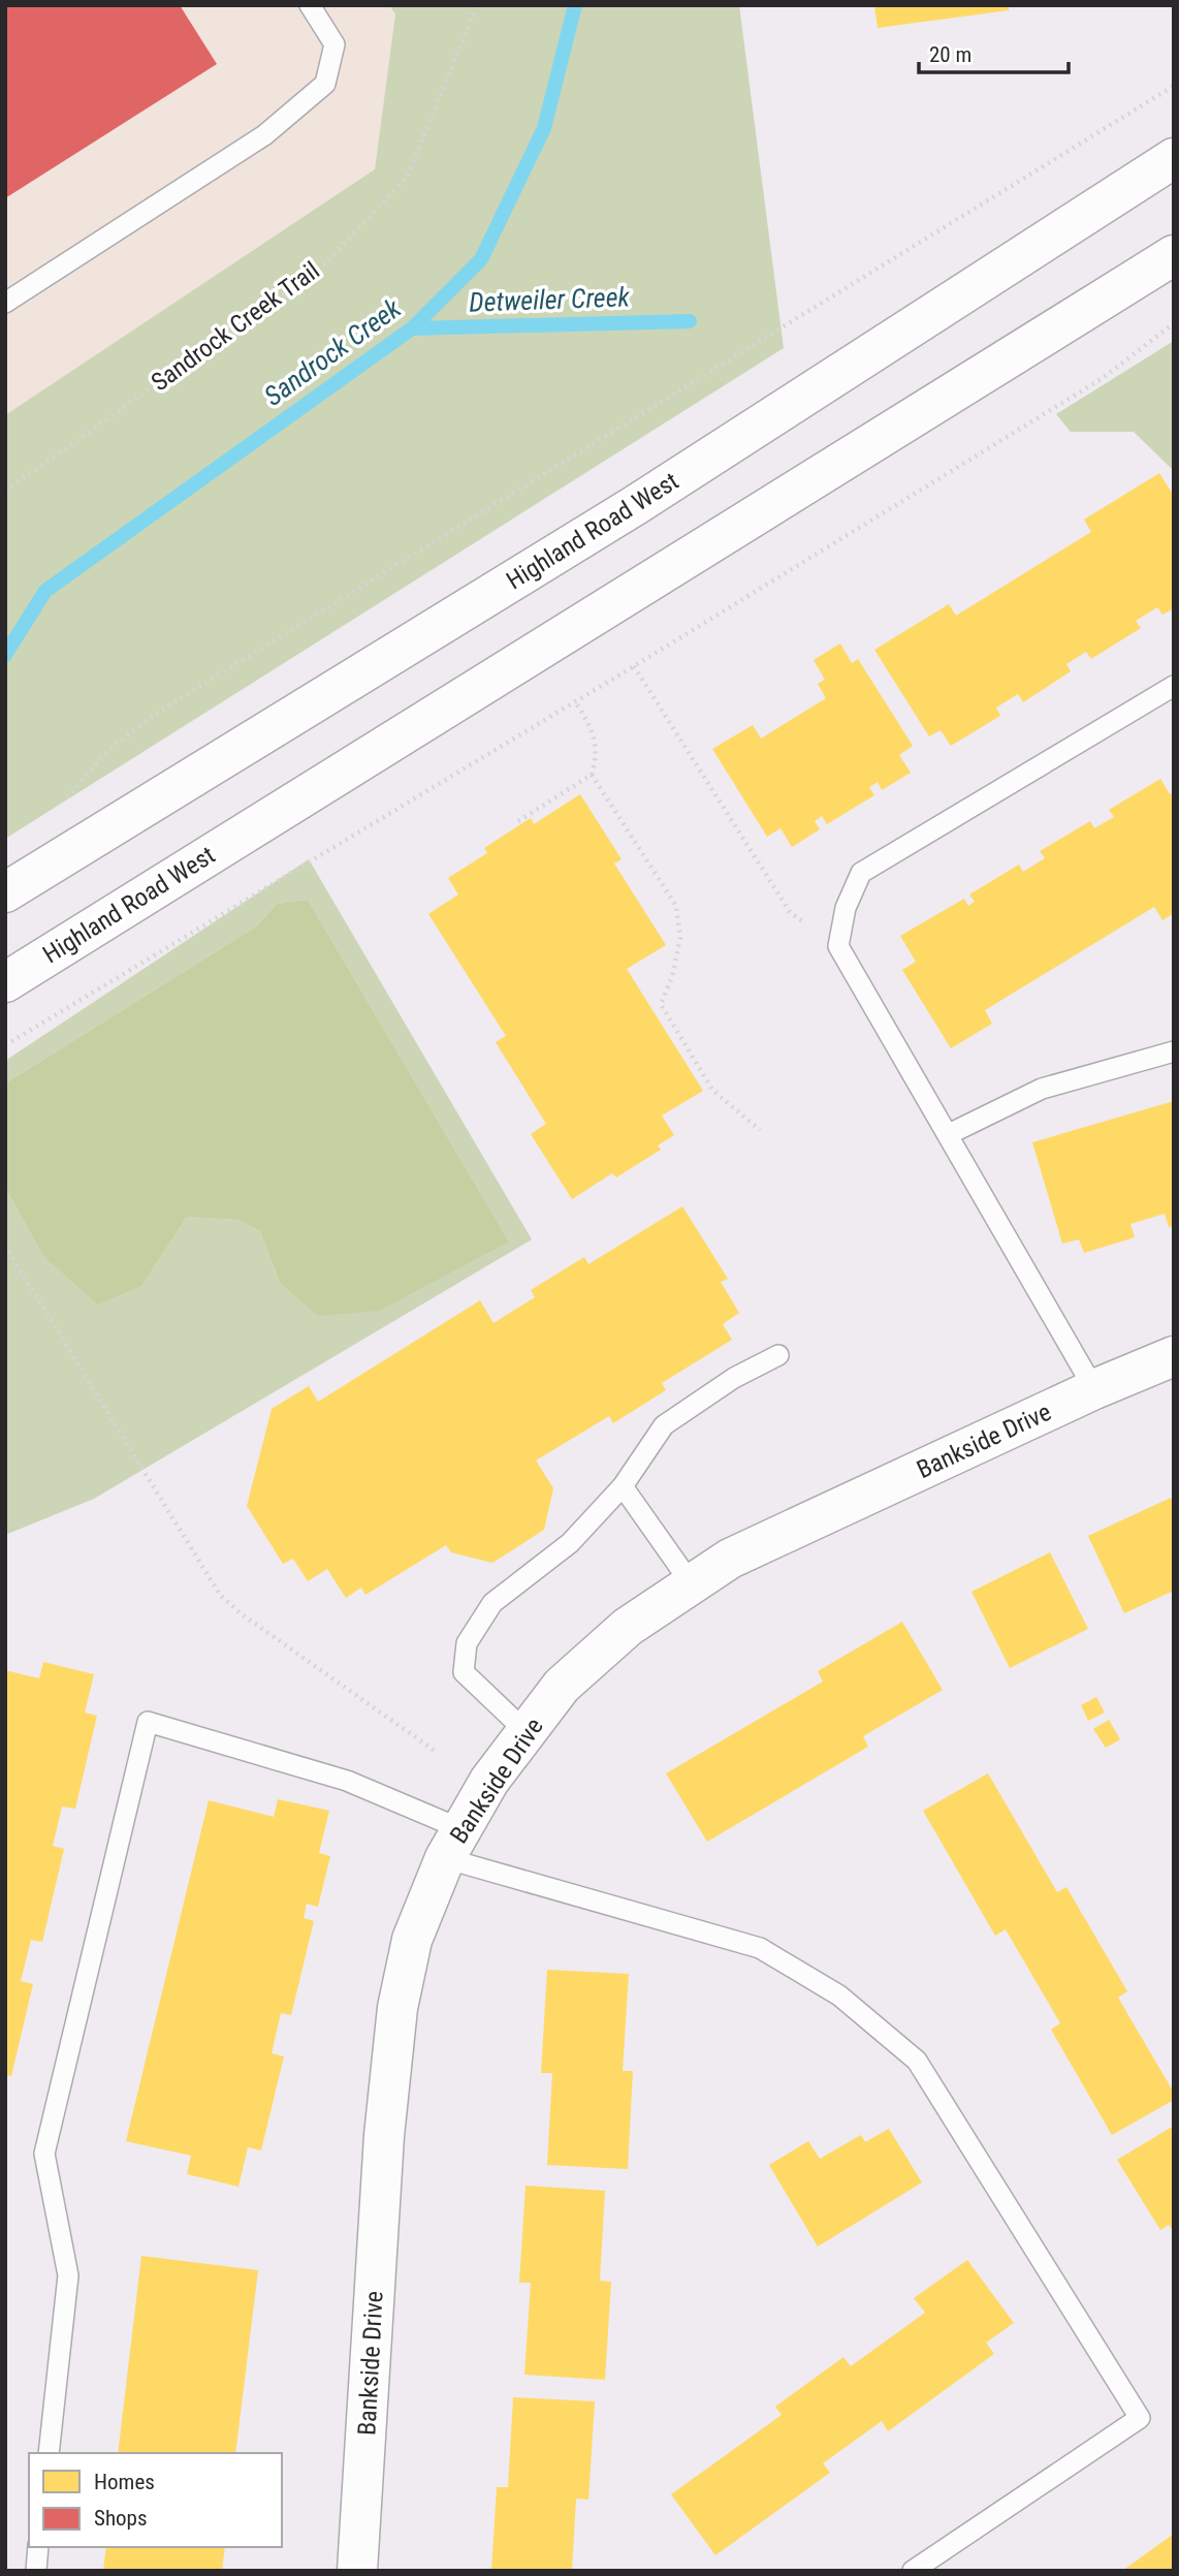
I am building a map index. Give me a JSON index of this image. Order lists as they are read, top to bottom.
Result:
{
  "streets": {
    "main road": ["Highland Road West", "Bankside Drive"],
    "path": ["Sandrock Creek Trail"]
  },
  "water": ["Detweiler Creek", "Sandrock Creek"],
  "legend": ["Homes", "Shops"],
  "scale_bar": "20 m"
}
